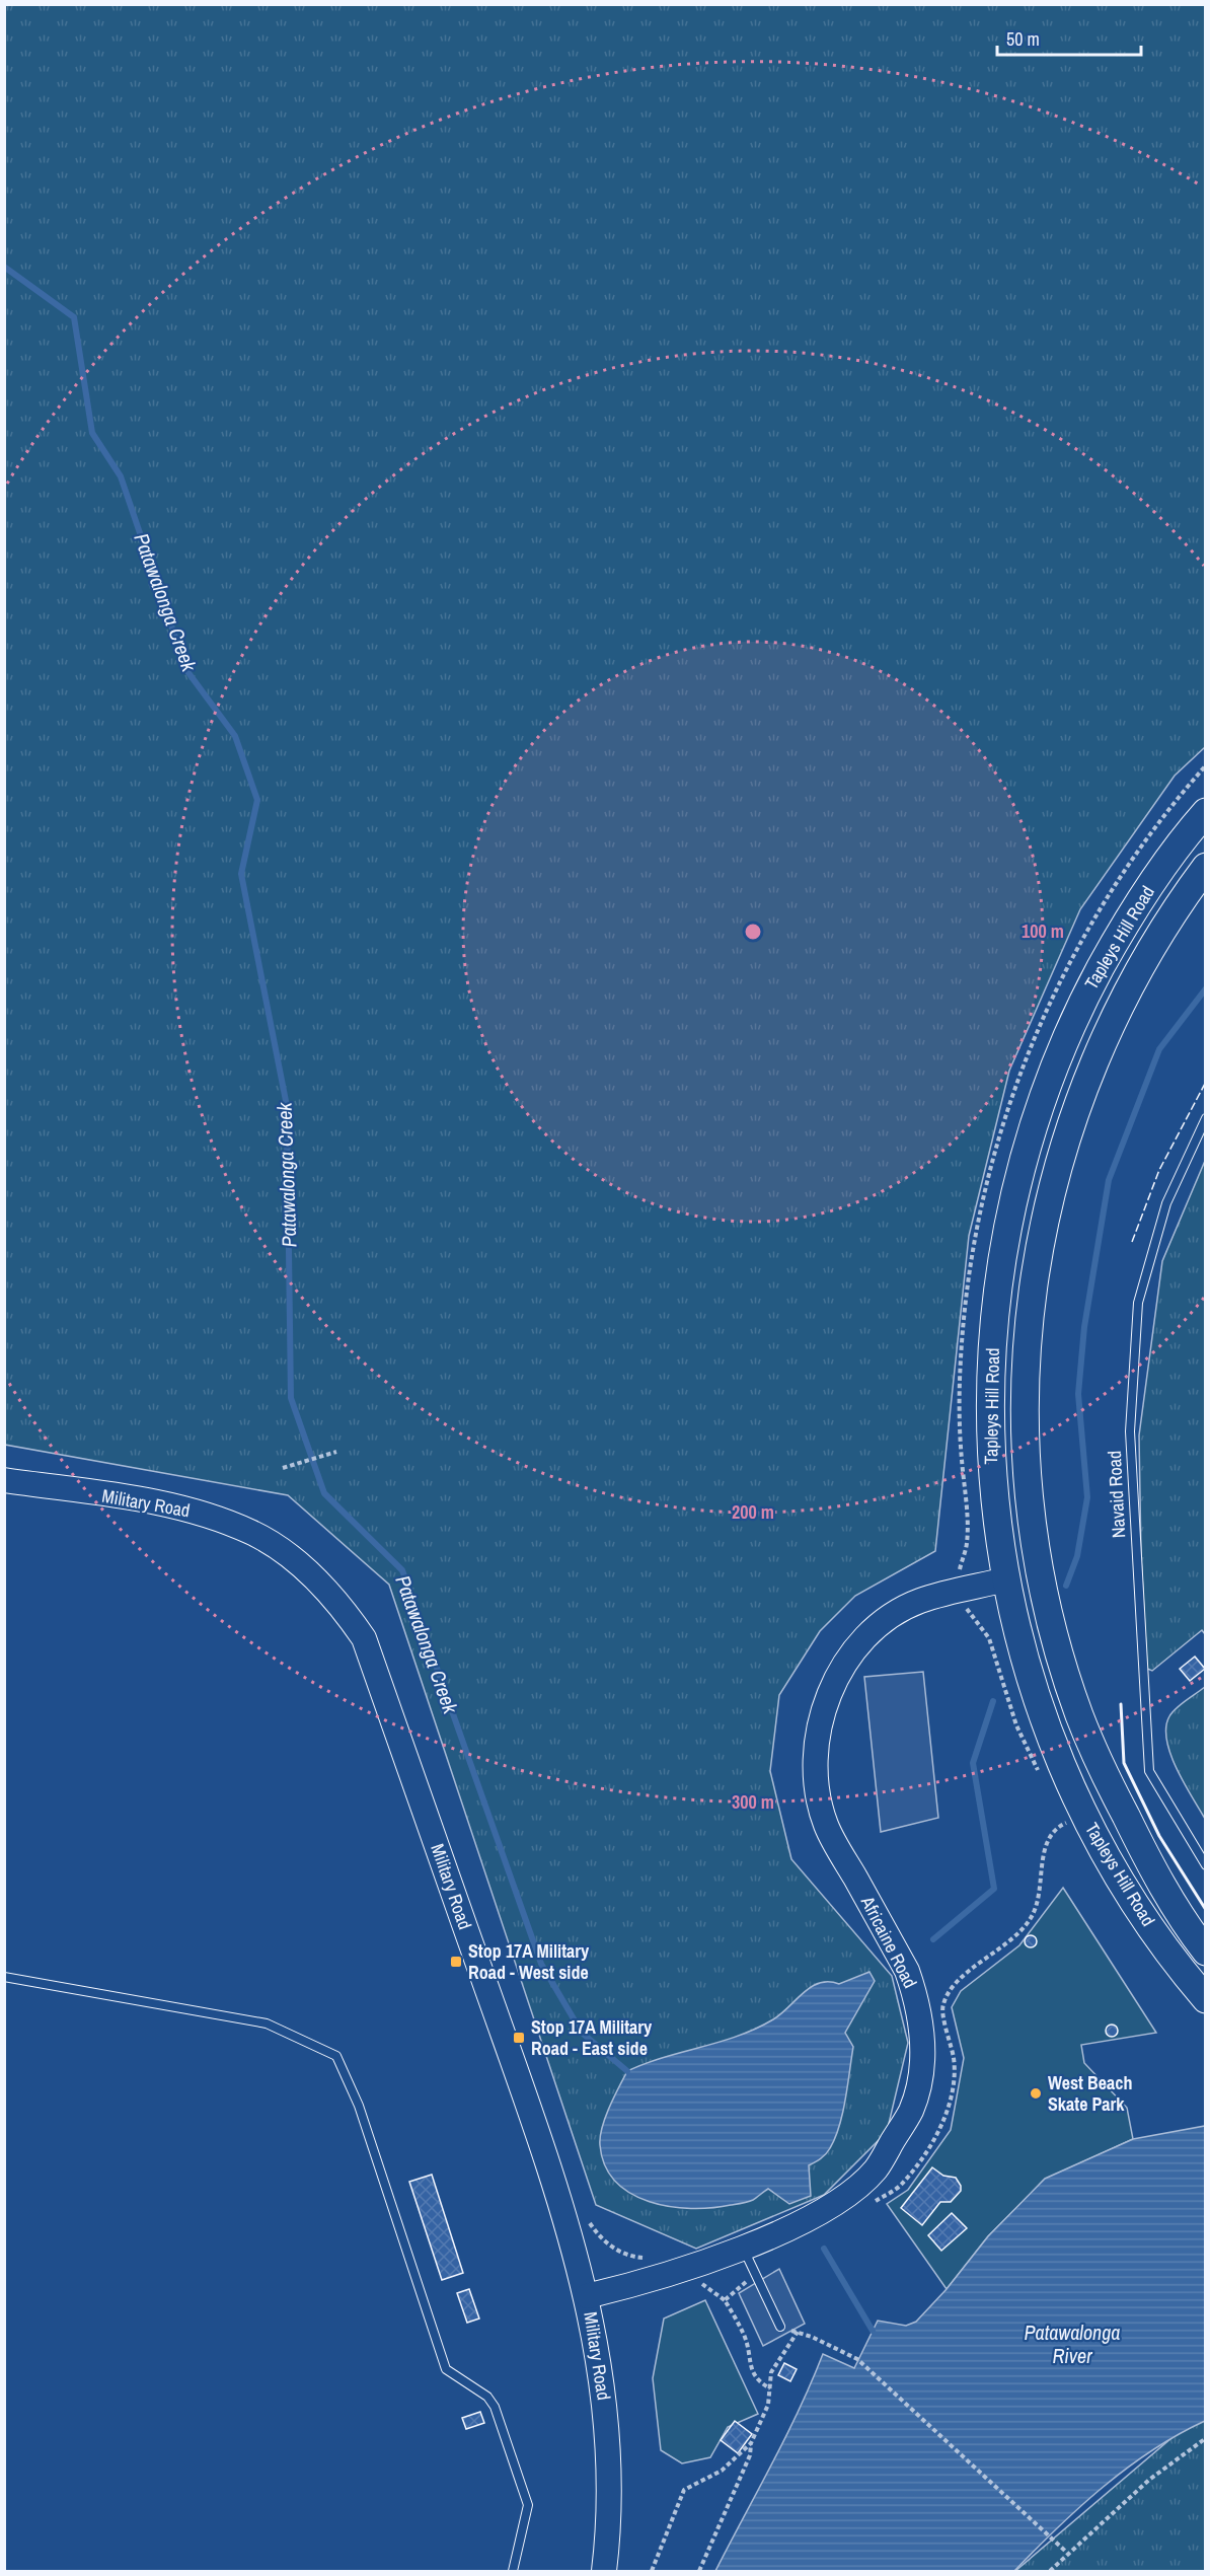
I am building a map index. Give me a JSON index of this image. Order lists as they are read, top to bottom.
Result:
{
  "streets": {
    "main road": ["Tapleys Hill Road"],
    "street": ["Military Road", "Africaine Road"],
    "lane": ["Navaid Road"]
  },
  "crossings": [
    ["Tapleys Hill Road", "Africaine Road"],
    ["Military Road", "Africaine Road"]
  ],
  "water": ["Patawalonga Creek", "Patawalonga River"],
  "places": {
    "transit": ["Stop 17A Military Road - West side", "Stop 17A Military Road - East side"],
    "other": ["West Beach Skate Park"]
  },
  "scale_bar": "50 m",
  "rings": ["100 m", "200 m", "300 m"]
}
